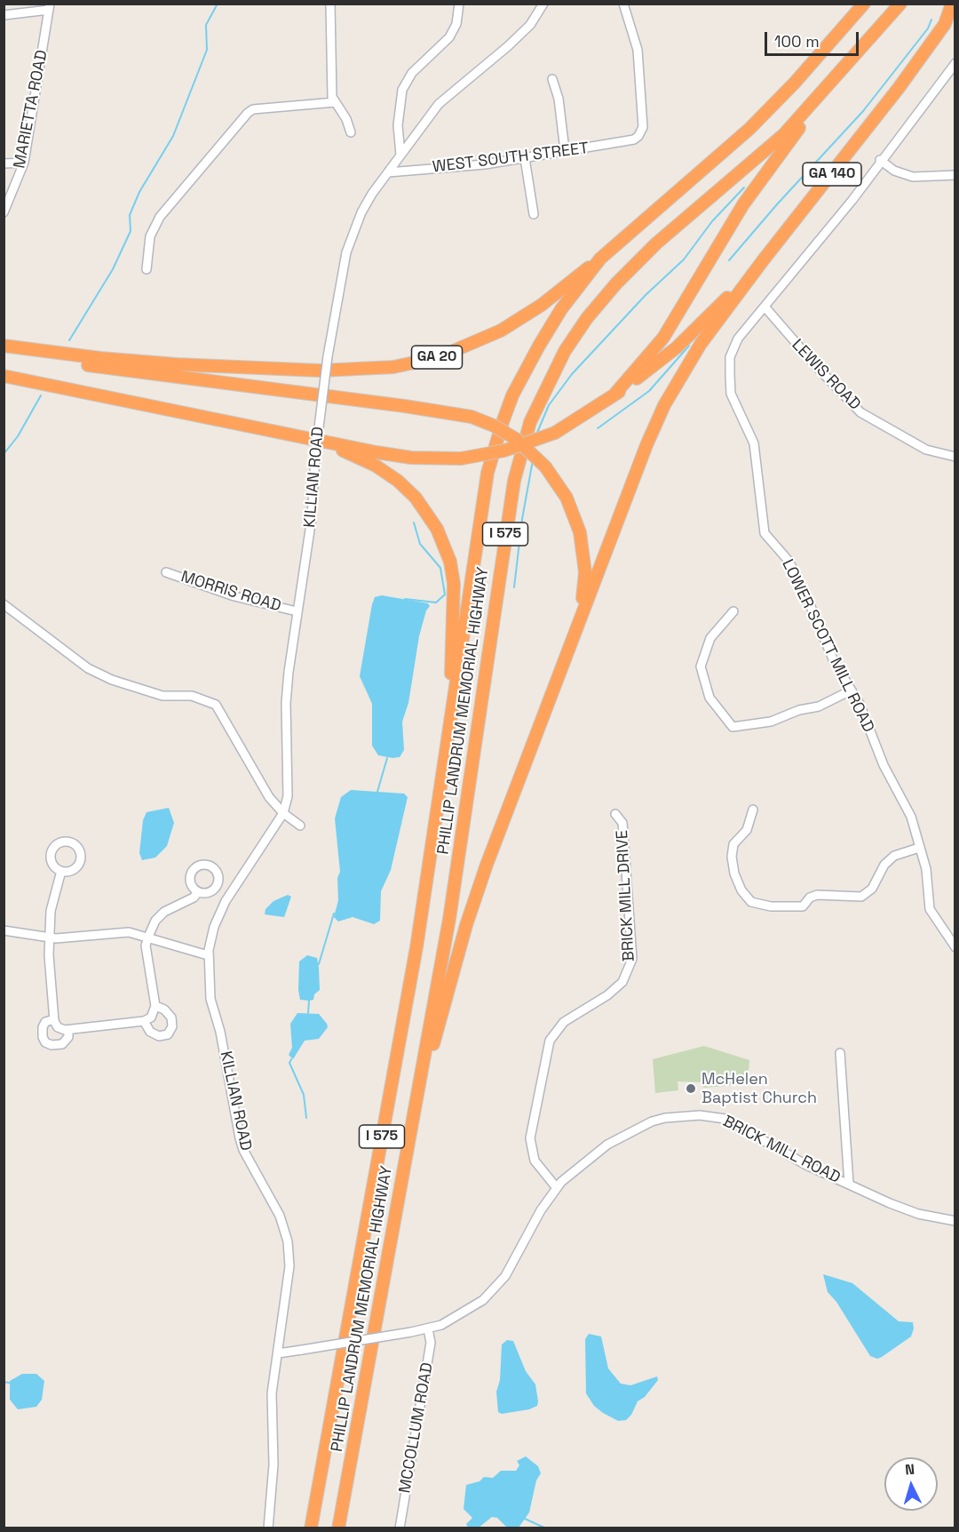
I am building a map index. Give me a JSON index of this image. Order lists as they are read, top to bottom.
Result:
{
  "streets": {
    "highway": [
      "GA 140",
      "GA 20",
      "I 575",
      "PHILLIP LANDRUM MEMORIAL HIGHWAY"
    ],
    "street": [
      "MARIETTA ROAD",
      "WEST SOUTH STREET",
      "LEWIS ROAD",
      "KILLIAN ROAD",
      "MORRIS ROAD",
      "LOWER SCOTT MILL ROAD",
      "BRICK MILL DRIVE",
      "BRICK MILL ROAD",
      "MCCOLLUM ROAD"
    ]
  },
  "crossings": [
    ["WEST SOUTH STREET", "KILLIAN ROAD"],
    ["GA 20", "PHILLIP LANDRUM MEMORIAL HIGHWAY"],
    ["LEWIS ROAD", "LOWER SCOTT MILL ROAD"],
    ["KILLIAN ROAD", "MORRIS ROAD"],
    ["KILLIAN ROAD", "BRICK MILL ROAD"],
    ["BRICK MILL DRIVE", "BRICK MILL ROAD"],
    ["BRICK MILL ROAD", "MCCOLLUM ROAD"]
  ],
  "places": ["McHelen Baptist Church"],
  "scale_bar": "100 m",
  "north": "top"
}
